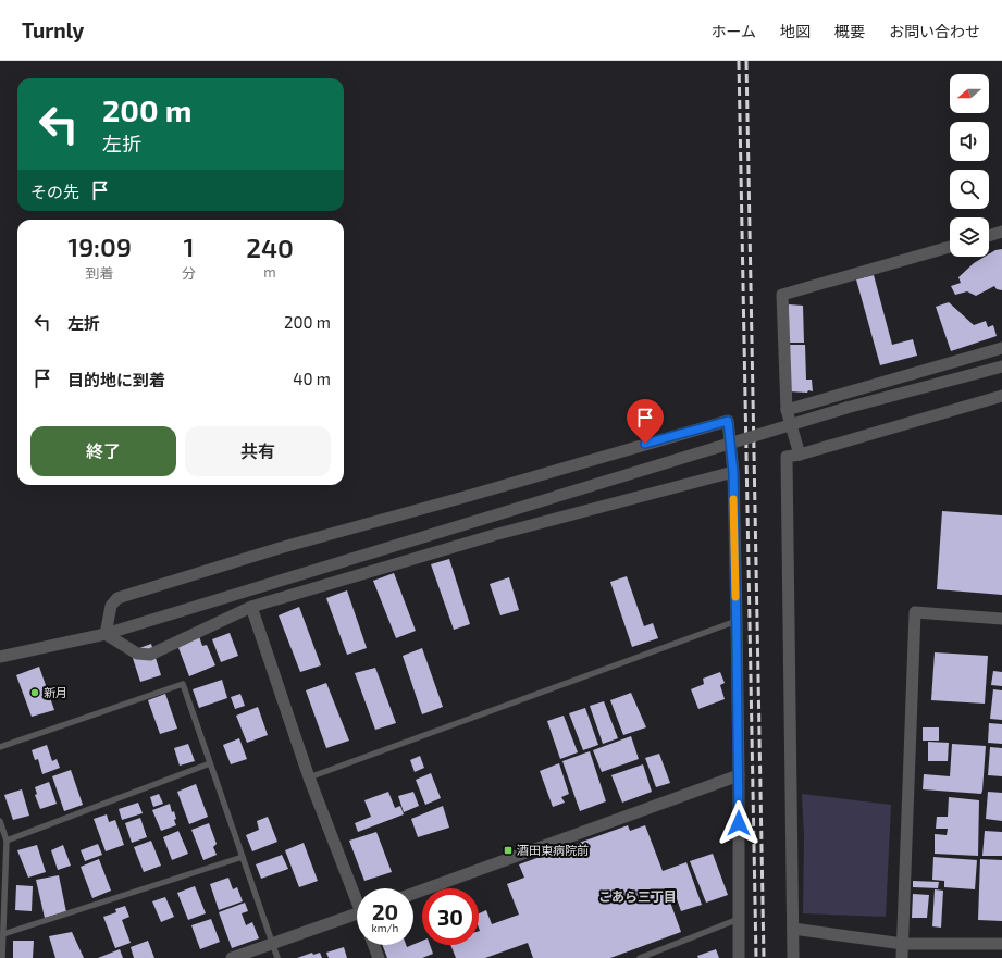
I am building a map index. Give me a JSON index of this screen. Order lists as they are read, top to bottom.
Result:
{
  "districts": ["こあら三丁目"],
  "places": {
    "other": ["新月"],
    "transit": ["酒田東病院前"]
  },
  "north": "left",
  "page": {
    "header": "Turnly",
    "nav": [
      "ホーム",
      "地図",
      "概要",
      "お問い合わせ"
    ],
    "turn": ["200 m", "左折"],
    "then": "その先",
    "eta": [
      "19:09",
      "到着",
      "1",
      "分",
      "240",
      "m"
    ],
    "list": [
      {
        "name": "左折",
        "value": "200 m"
      },
      {
        "name": "目的地に到着",
        "value": "40 m"
      }
    ],
    "buttons": ["終了", "共有"],
    "speed": "20 km/h",
    "limit": "30"
  }
}
